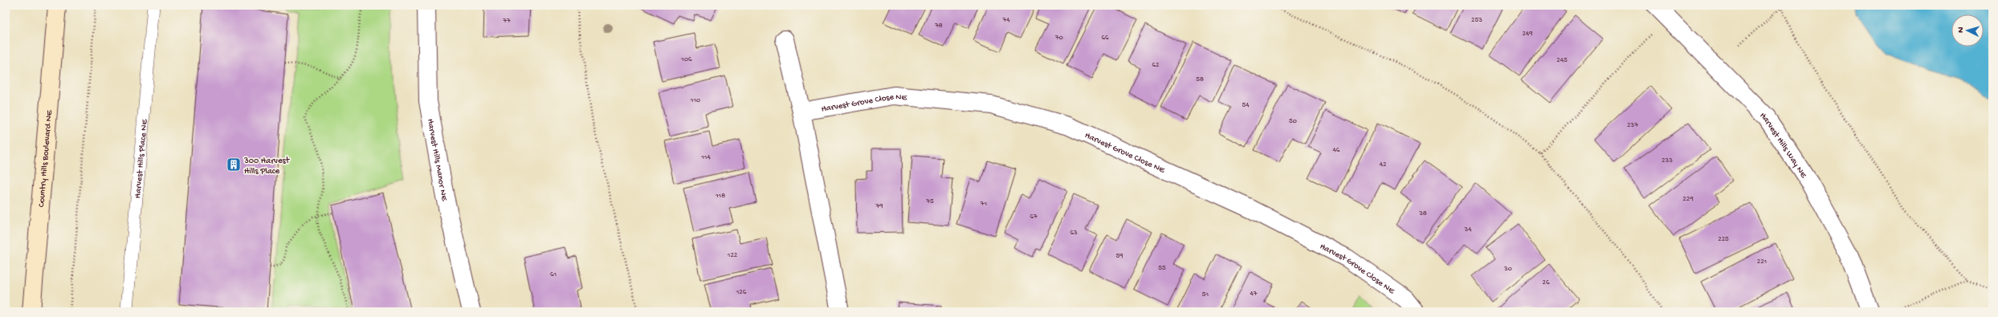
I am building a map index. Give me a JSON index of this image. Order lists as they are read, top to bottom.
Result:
{
  "streets": {
    "main road": ["Country Hills Boulevard NE"],
    "street": ["Harvest Grove Close NE", "Harvest Hills Way NE", "Harvest Hills Manor NE"],
    "lane": ["Harvest Hills Place NE"]
  },
  "places": {
    "building": ["300 Harvest Hills Place"]
  },
  "house_numbers": [
    "74",
    "253",
    "77",
    "78",
    "249",
    "70",
    "66",
    "106",
    "245",
    "62",
    "58",
    "110",
    "54",
    "50",
    "237",
    "46",
    "114",
    "233",
    "42",
    "118",
    "229",
    "75",
    "71",
    "79",
    "38",
    "67",
    "34",
    "63",
    "225",
    "122",
    "59",
    "221",
    "55",
    "30",
    "61",
    "26",
    "126",
    "47",
    "51"
  ],
  "north": "left"
}
